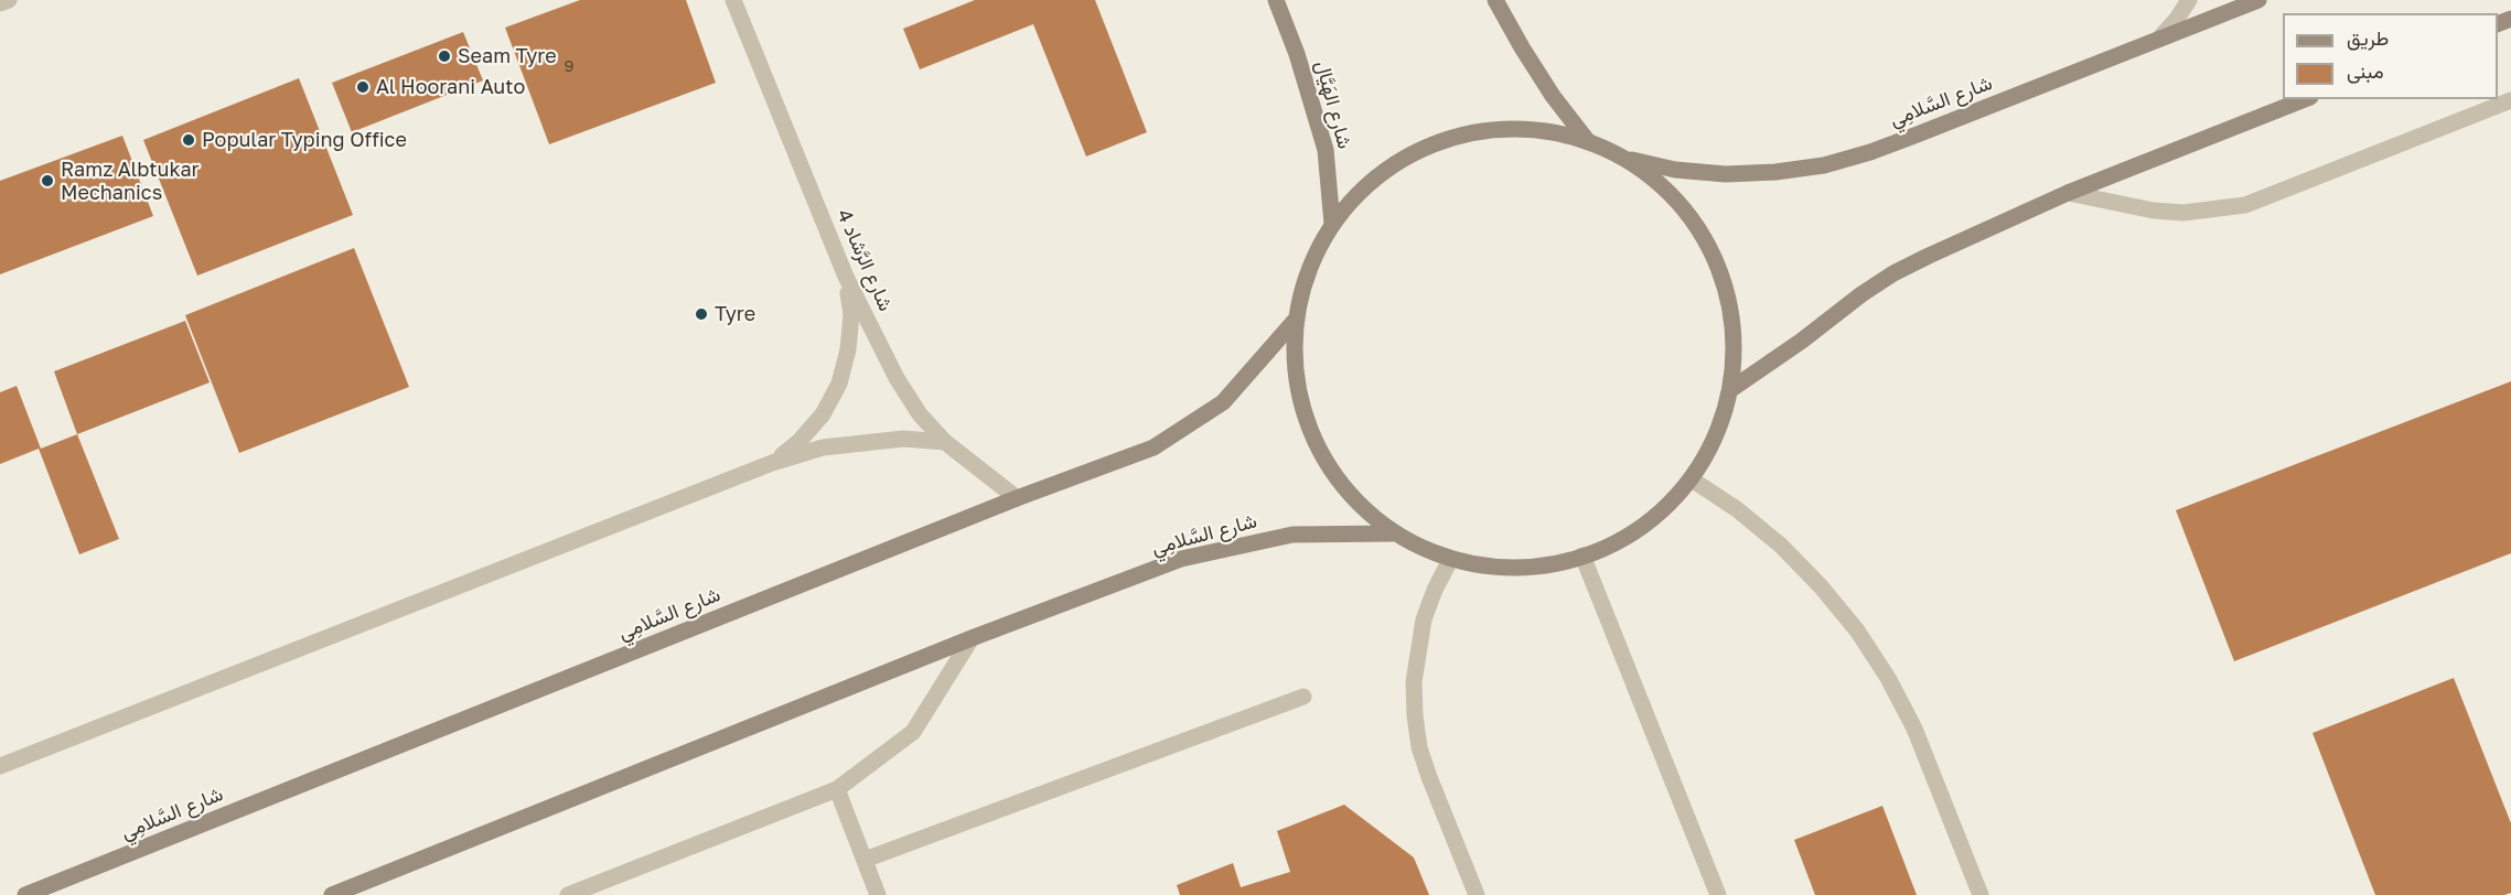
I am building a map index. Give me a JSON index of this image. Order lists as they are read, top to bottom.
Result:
{
  "streets": {
    "street": ["شارع السَّلامِي", "شارع الهَيَّال", "شارع الرَّشاد 4"]
  },
  "crossings": [
    ["شارع السَّلامِي", "شارع الرَّشاد 4"]
  ],
  "places": [
    "Seam Tyre",
    "Al Hoorani Auto",
    "Popular Typing Office",
    "Ramz Albtukar Mechanics",
    "Tyre"
  ],
  "house_numbers": ["9"],
  "legend": ["طريق", "مبنى"]
}
